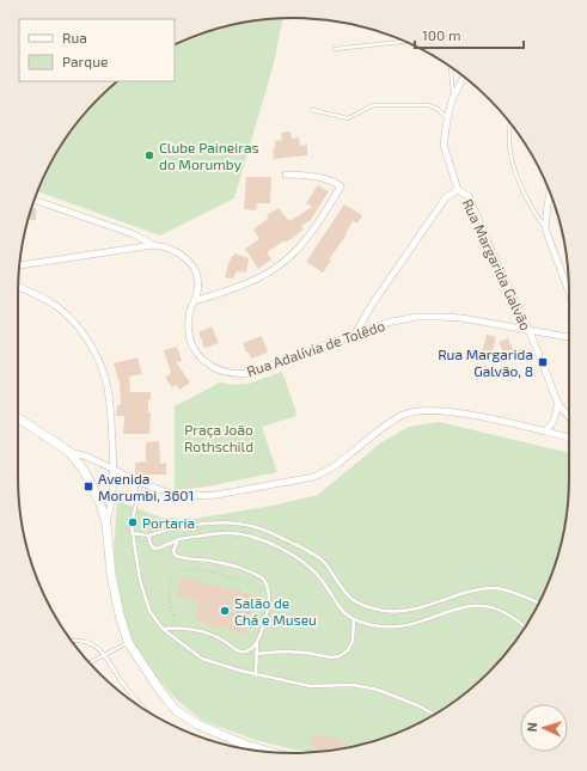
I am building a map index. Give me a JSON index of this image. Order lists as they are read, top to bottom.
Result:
{
  "streets": {
    "street": ["Rua Margarida Galvão", "Rua Adalívia de Tolêdo"]
  },
  "crossings": [
    ["Rua Margarida Galvão", "Rua Adalívia de Tolêdo"]
  ],
  "parks": ["Praça João Rothschild"],
  "places": {
    "other": ["Clube Paineiras do Morumby", "Portaria", "Salão de Chá e Museu"],
    "transit": ["Rua Margarida Galvão, 8", "Avenida Morumbi, 3601"]
  },
  "legend": ["Rua", "Parque"],
  "scale_bar": "100 m",
  "north": "left"
}
